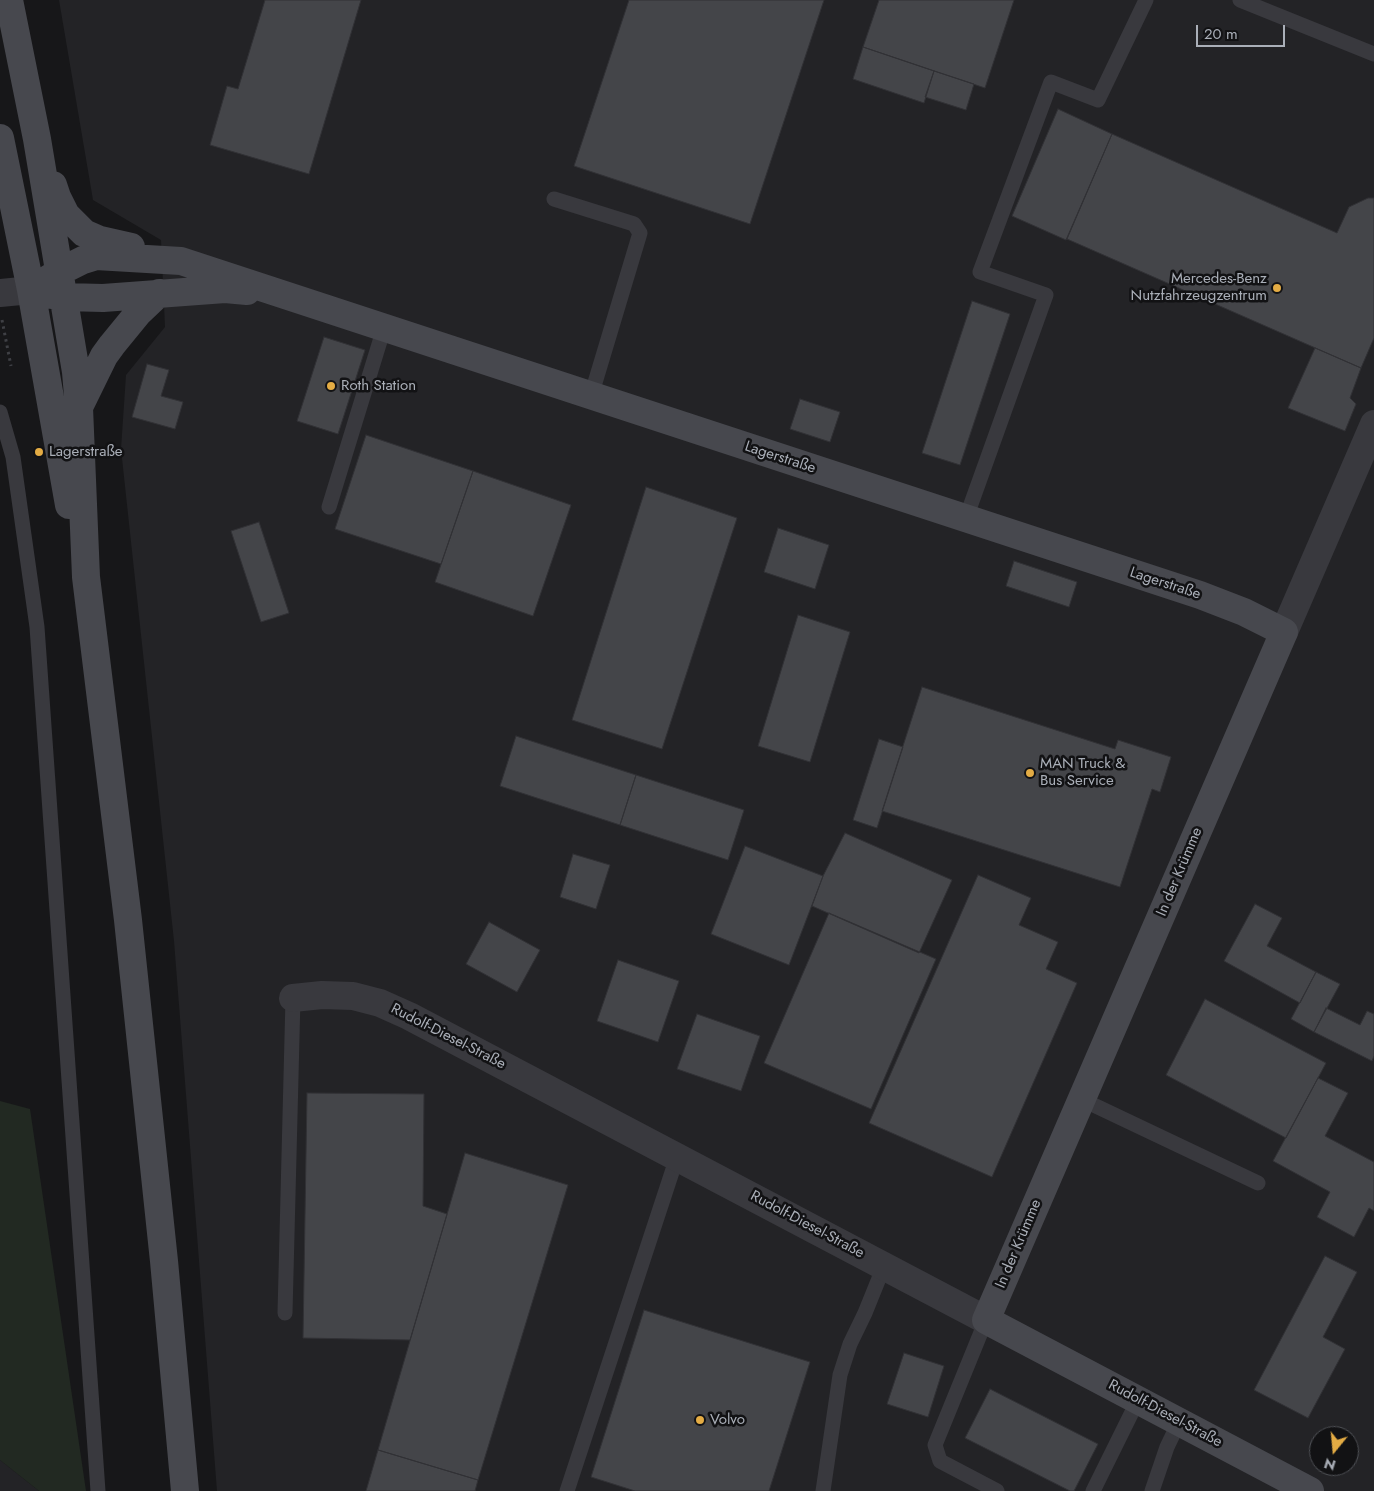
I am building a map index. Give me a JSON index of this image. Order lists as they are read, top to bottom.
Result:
{
  "streets": {
    "street": ["Lagerstraße", "In der Krümme", "Rudolf-Diesel-Straße"]
  },
  "crossings": [
    ["Lagerstraße", "In der Krümme"],
    ["In der Krümme", "Rudolf-Diesel-Straße"]
  ],
  "places": [
    "Mercedes-Benz Nutzfahrzeugzentrum",
    "Roth Station",
    "Lagerstraße",
    "MAN Truck & Bus Service",
    "Volvo"
  ],
  "scale_bar": "20 m",
  "north": "bottom"
}
